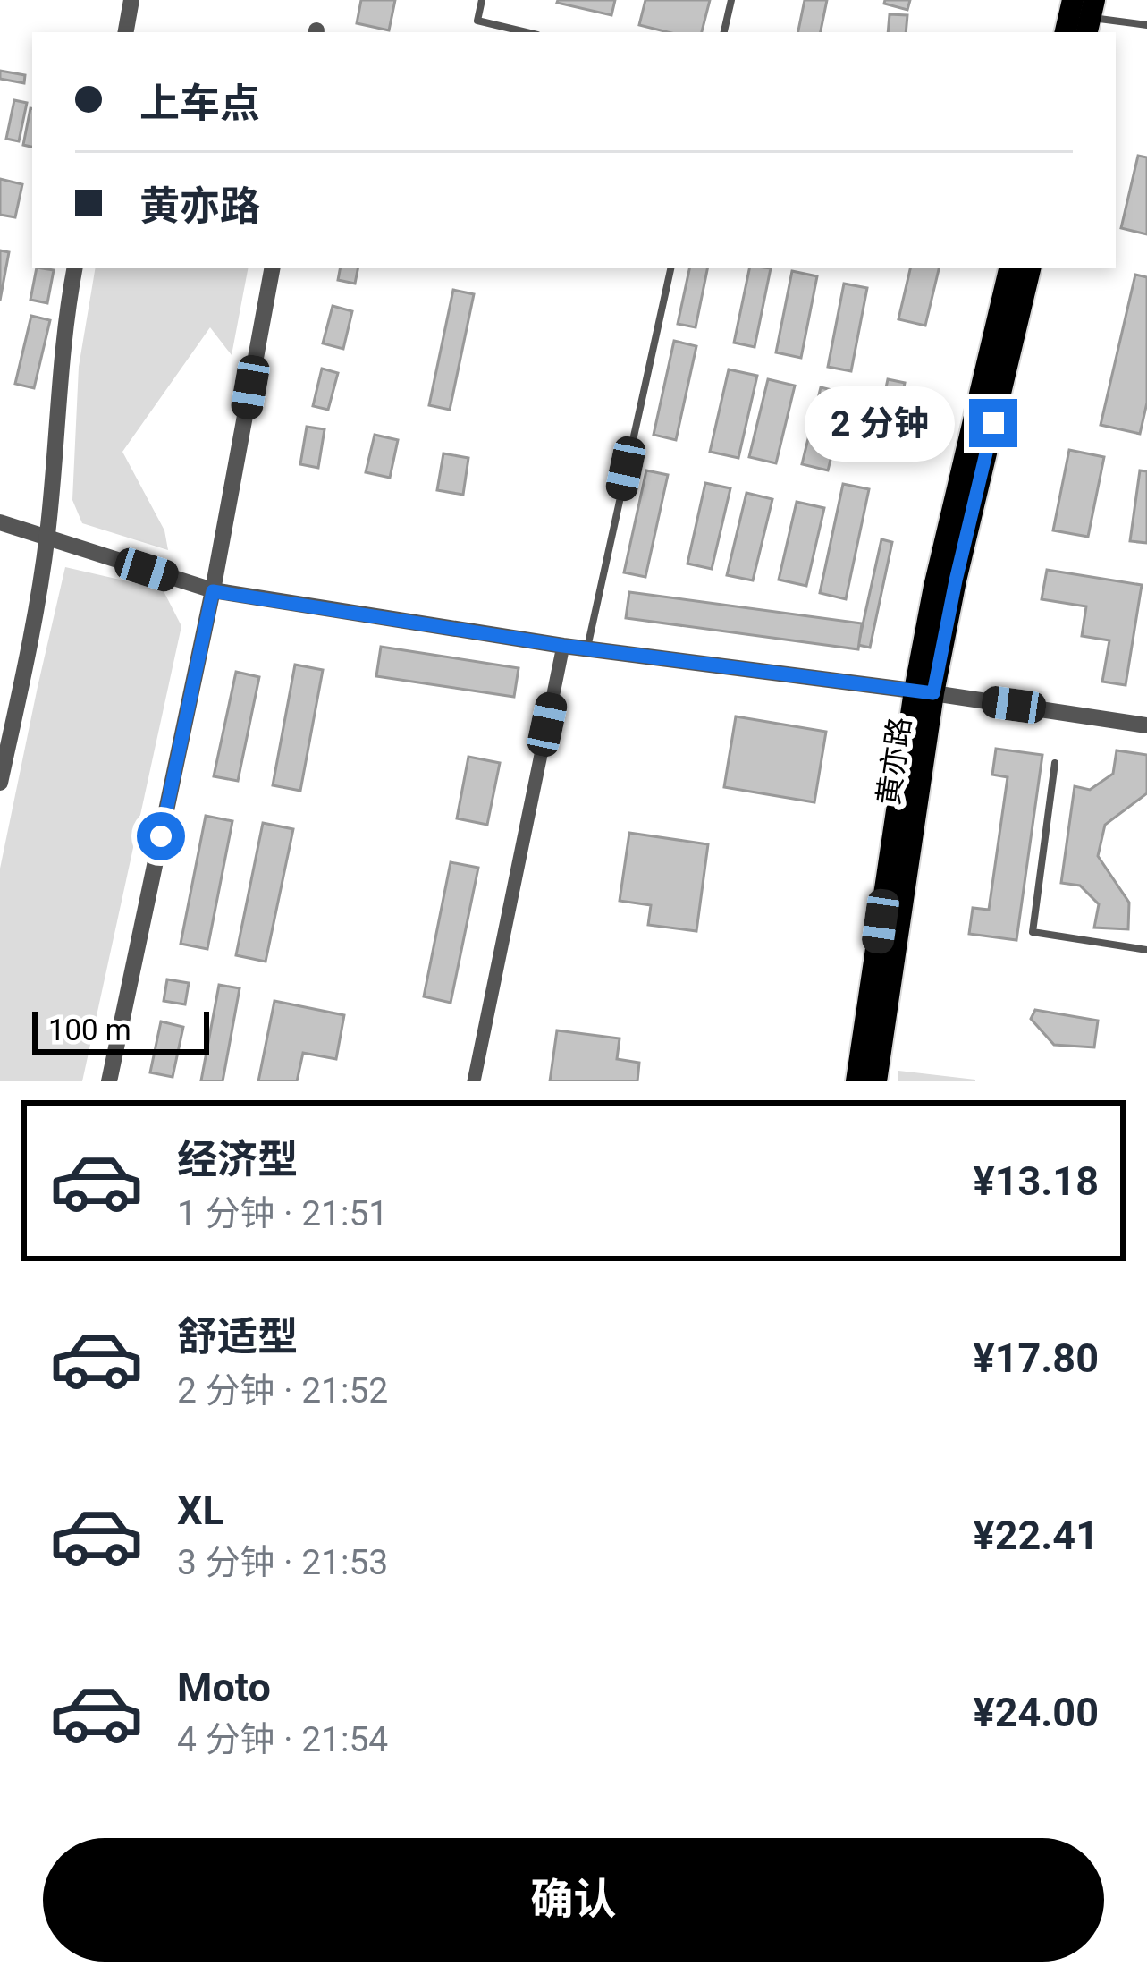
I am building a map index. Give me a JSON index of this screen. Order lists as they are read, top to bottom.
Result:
{
  "streets": {
    "main road": ["黄亦路"]
  },
  "scale_bar": "100 m",
  "page": {
    "banner": ["上车点", "黄亦路"],
    "bubble": "2 分钟",
    "scale": "100 m",
    "list": [
      {
        "name": "经济型",
        "note": "1 分钟 · 21:51",
        "value": "¥13.18"
      },
      {
        "name": "舒适型",
        "note": "2 分钟 · 21:52",
        "value": "¥17.80"
      },
      {
        "name": "XL",
        "note": "3 分钟 · 21:53",
        "value": "¥22.41"
      },
      {
        "name": "Moto",
        "note": "4 分钟 · 21:54",
        "value": "¥24.00"
      }
    ],
    "buttons": "确认"
  }
}
